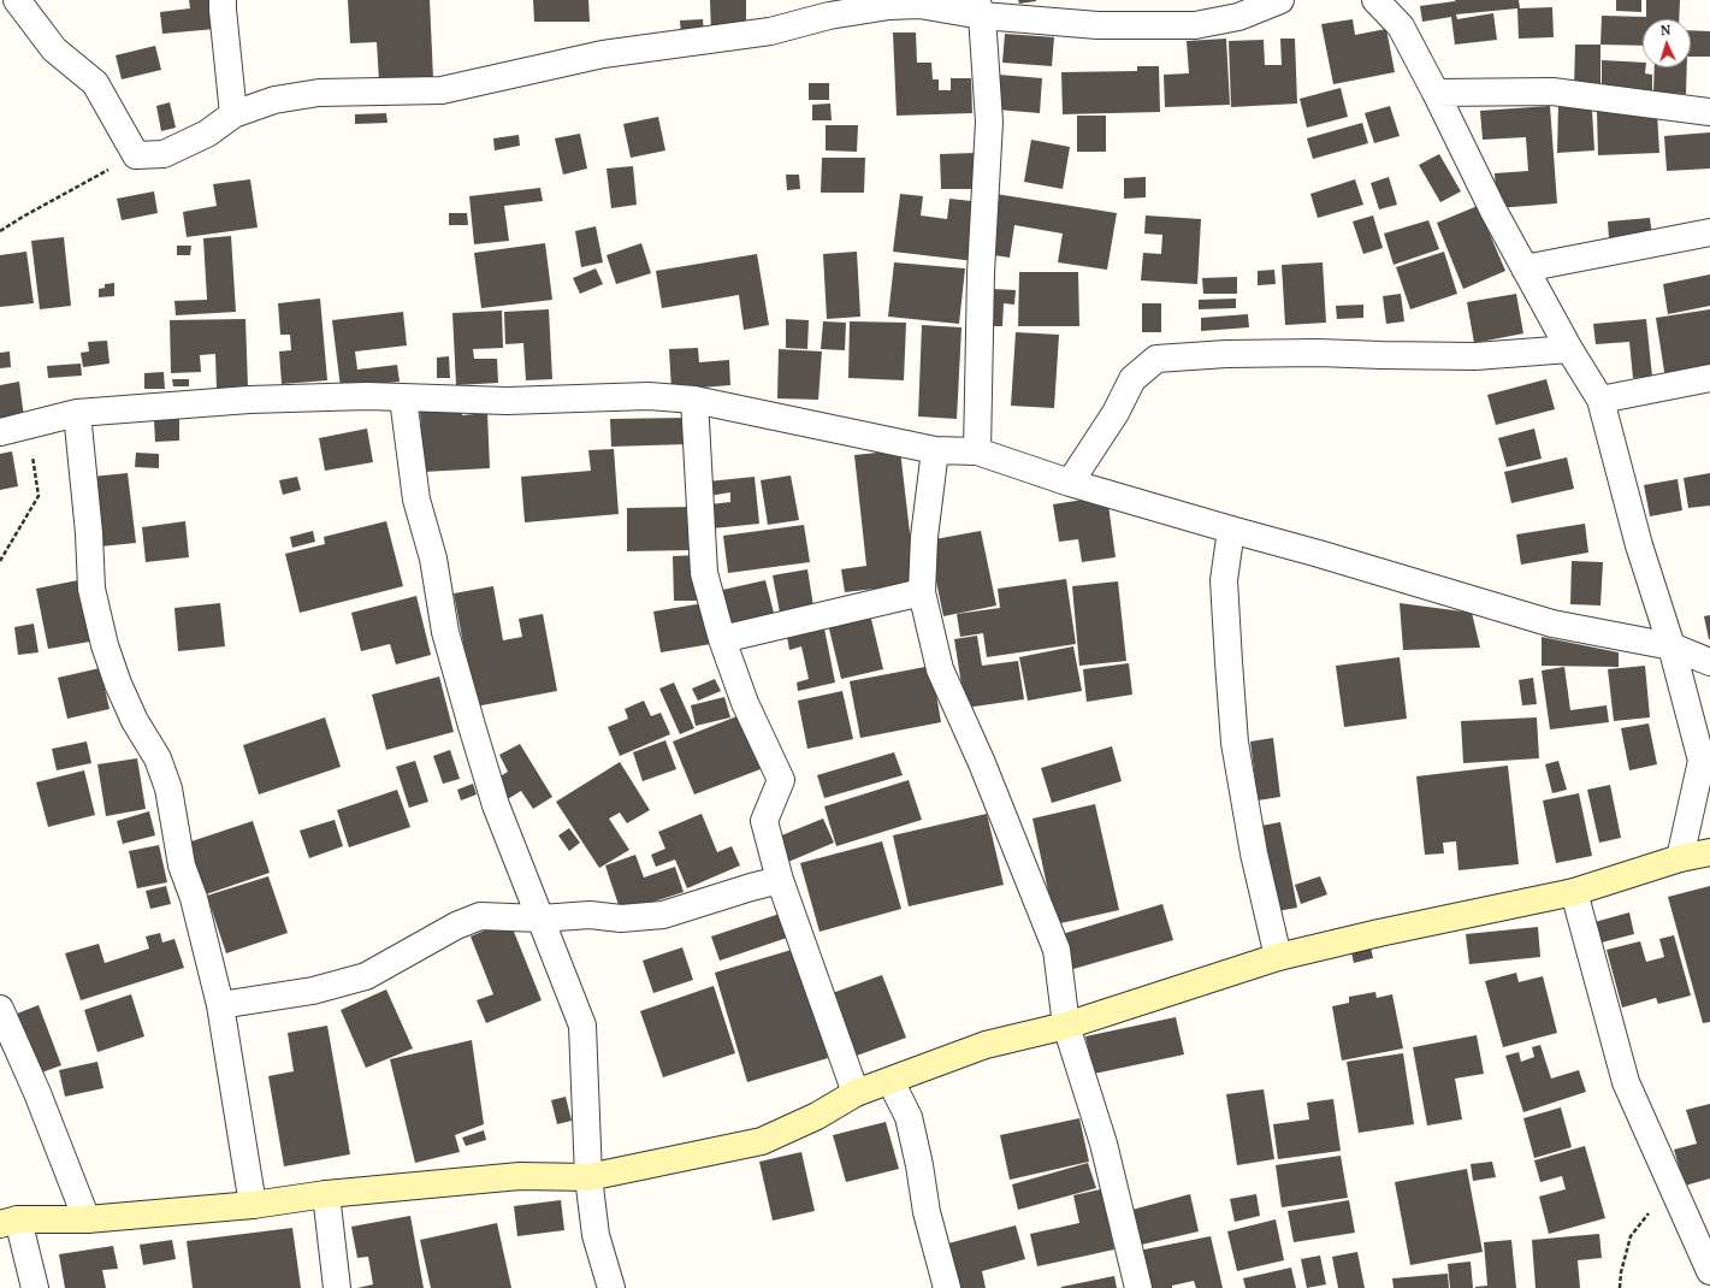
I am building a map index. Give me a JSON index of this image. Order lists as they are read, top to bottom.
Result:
{
  "north": "top"
}
